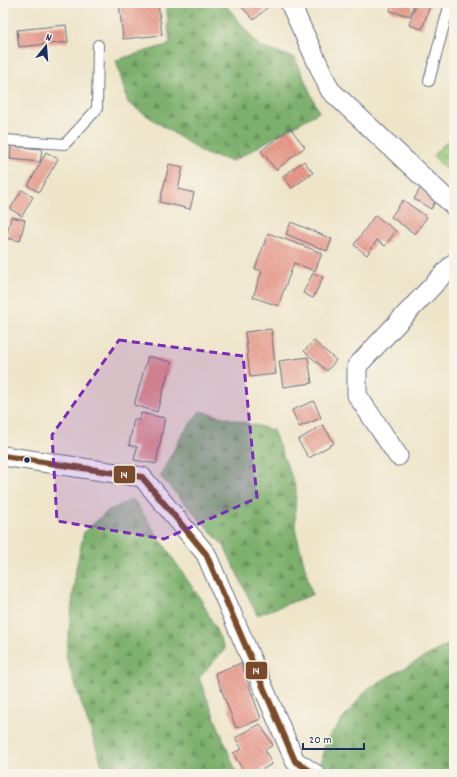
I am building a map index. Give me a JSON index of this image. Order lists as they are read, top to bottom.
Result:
{
  "lines": ["transit line 14"],
  "scale_bar": "20 m",
  "north": "top"
}
